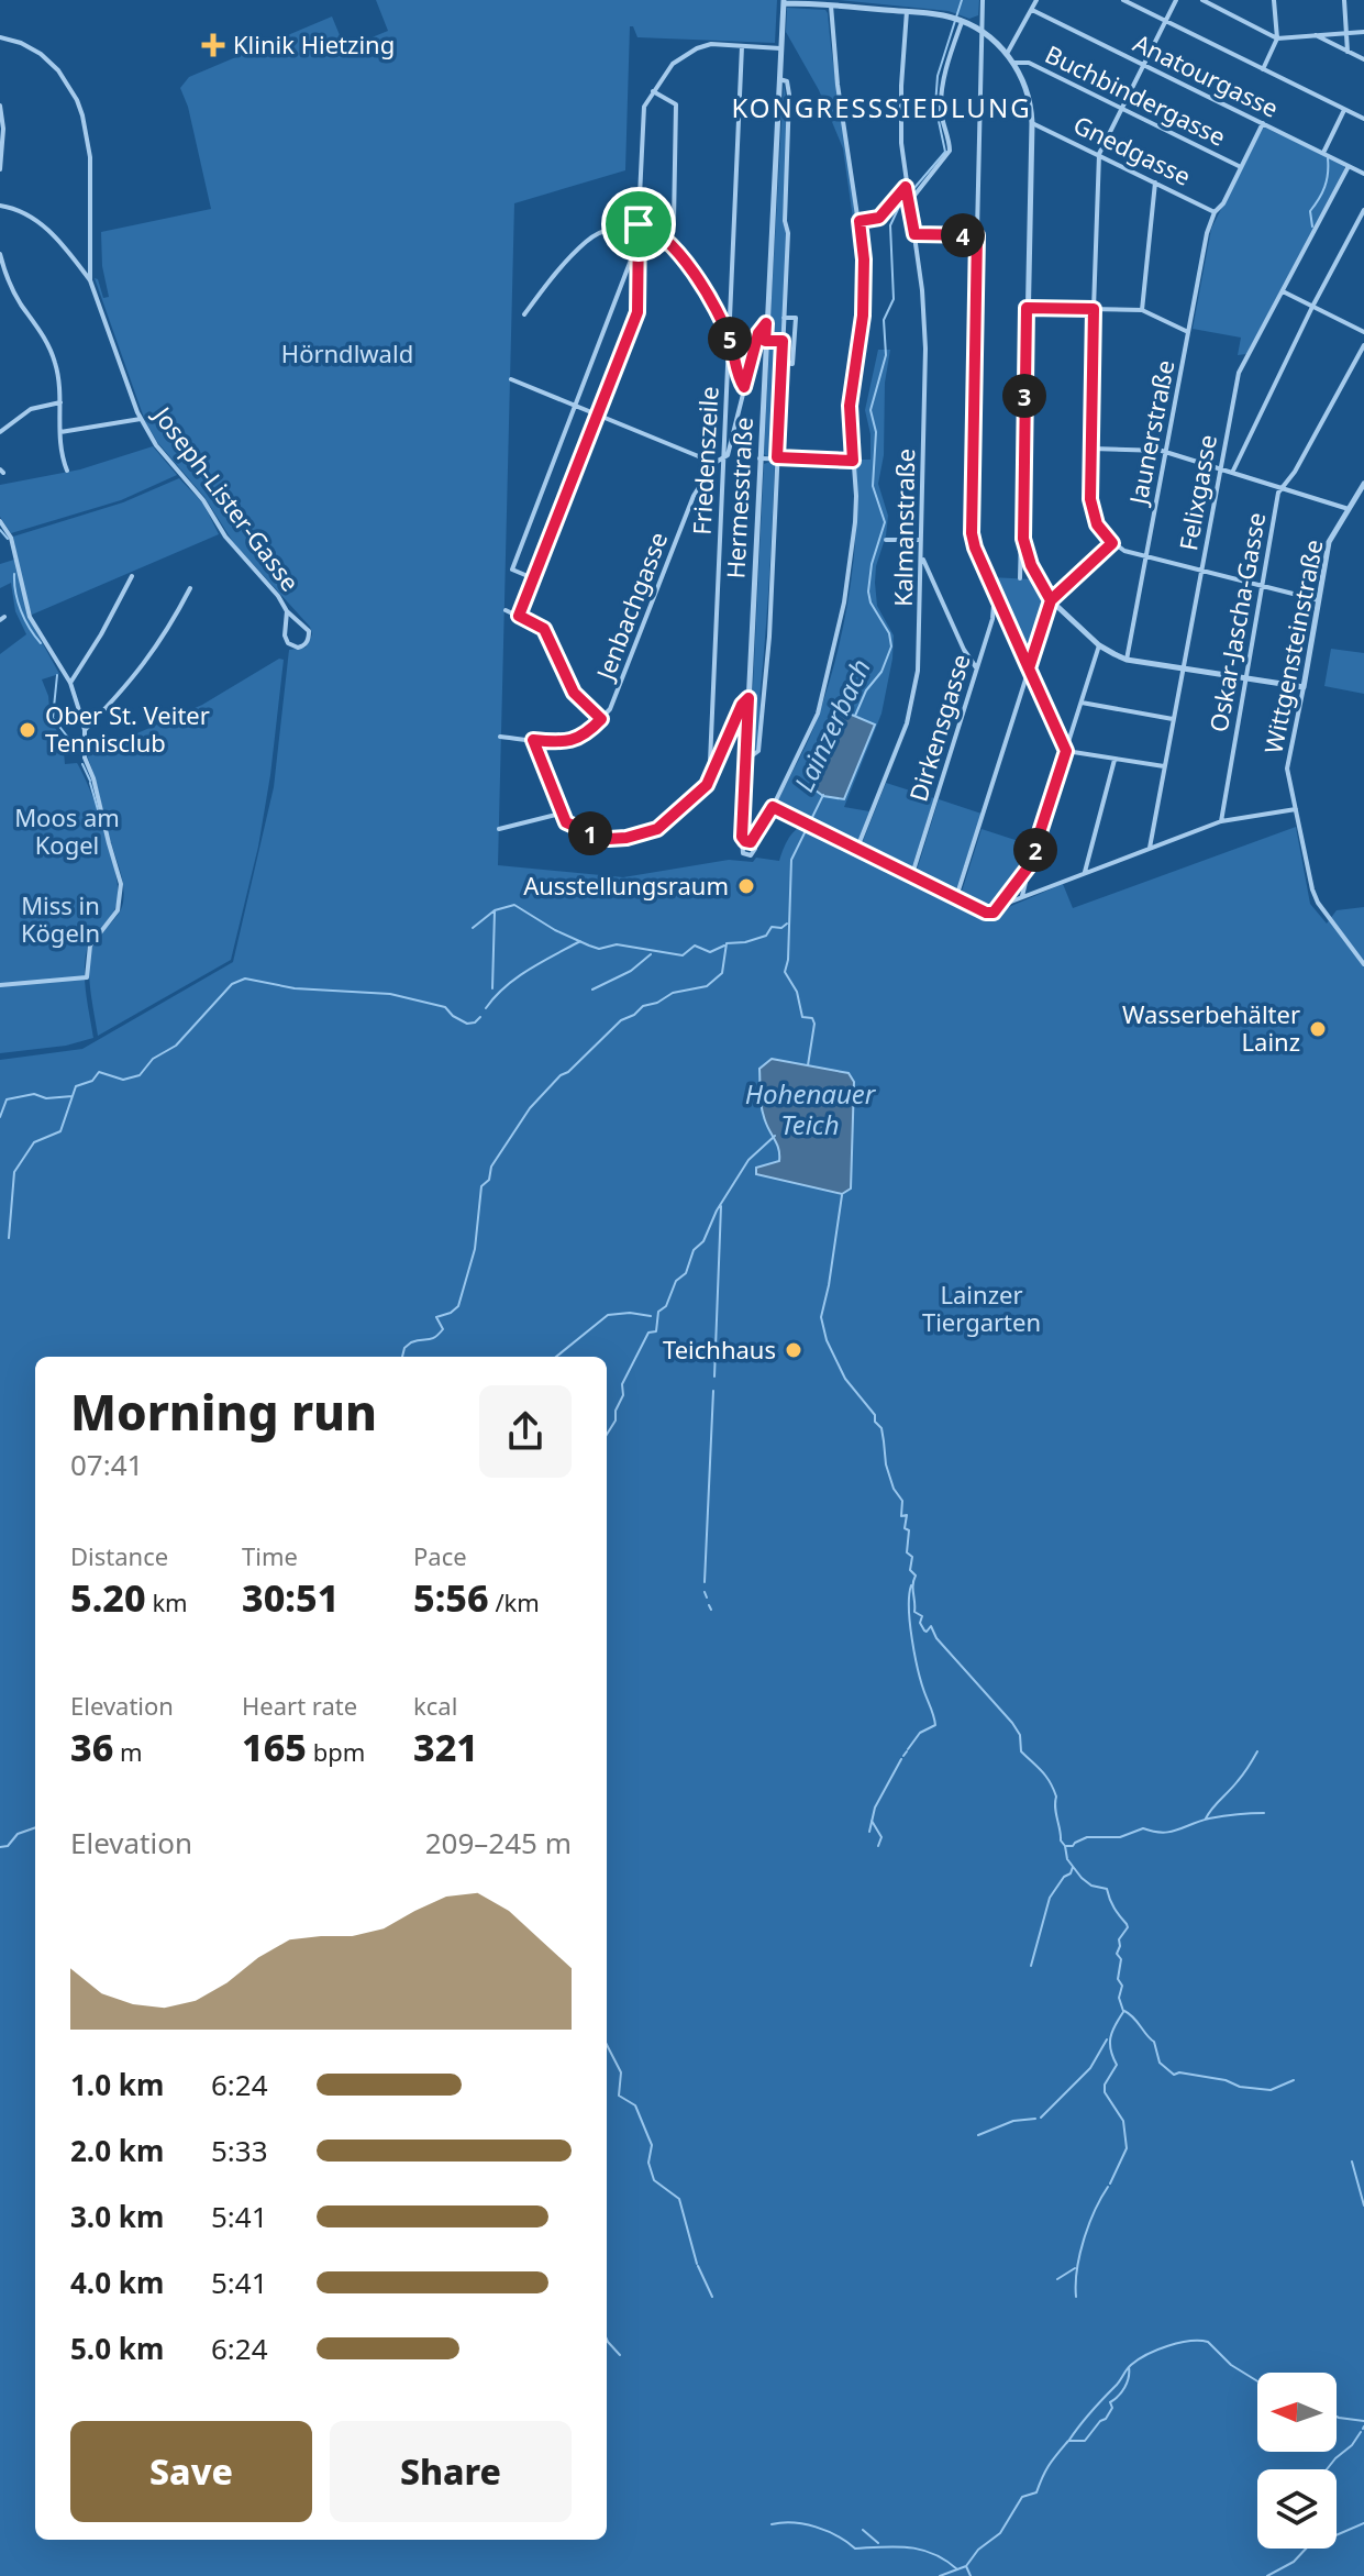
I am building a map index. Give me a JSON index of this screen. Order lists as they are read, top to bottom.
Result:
{
  "streets": {
    "street": [
      "Anatourgasse",
      "Buchbindergasse",
      "Gnedgasse",
      "Jaunerstraße",
      "Friedenszeile",
      "Felixgasse",
      "Hermesstraße",
      "Joseph-Lister-Gasse",
      "Kalmanstraße",
      "Jenbachgasse",
      "Oskar-Jascha-Gasse",
      "Wittgensteinstraße",
      "Dirkensgasse"
    ]
  },
  "crossings": [
    ["Anatourgasse", "Jaunerstraße"],
    ["Anatourgasse", "Felixgasse"],
    ["Buchbindergasse", "Jaunerstraße"],
    ["Gnedgasse", "Jaunerstraße"]
  ],
  "districts": ["KONGRESSSIEDLUNG"],
  "water": ["Lainzerbach", "Hohenauer Teich"],
  "parks": [
    "Hörndlwald",
    "Moos am Kogel",
    "Miss in Kögeln",
    "Lainzer Tiergarten"
  ],
  "places": {
    "health": ["Klinik Hietzing"],
    "other": [
      "Ober St. Veiter Tennisclub",
      "Ausstellungsraum",
      "Wasserbehälter Lainz",
      "Teichhaus"
    ]
  },
  "north": "left",
  "page": {
    "pins": [
      "4",
      "5",
      "3",
      "1",
      "2"
    ],
    "heading": ["Morning run", "07:41"],
    "stats": [
      ["Distance", "5.20 km"],
      ["Time", "30:51"],
      ["Pace", "5:56 /km"],
      ["Elevation", "36 m"],
      ["Heart rate", "165 bpm"],
      ["kcal", "321"]
    ],
    "chart": ["Elevation", "209–245 m"],
    "list": [
      {
        "name": "1.0 km",
        "note": "6:24"
      },
      {
        "name": "2.0 km",
        "note": "5:33"
      },
      {
        "name": "3.0 km",
        "note": "5:41"
      },
      {
        "name": "4.0 km",
        "note": "5:41"
      },
      {
        "name": "5.0 km",
        "note": "6:24"
      }
    ],
    "buttons": ["Save", "Share"]
  }
}
